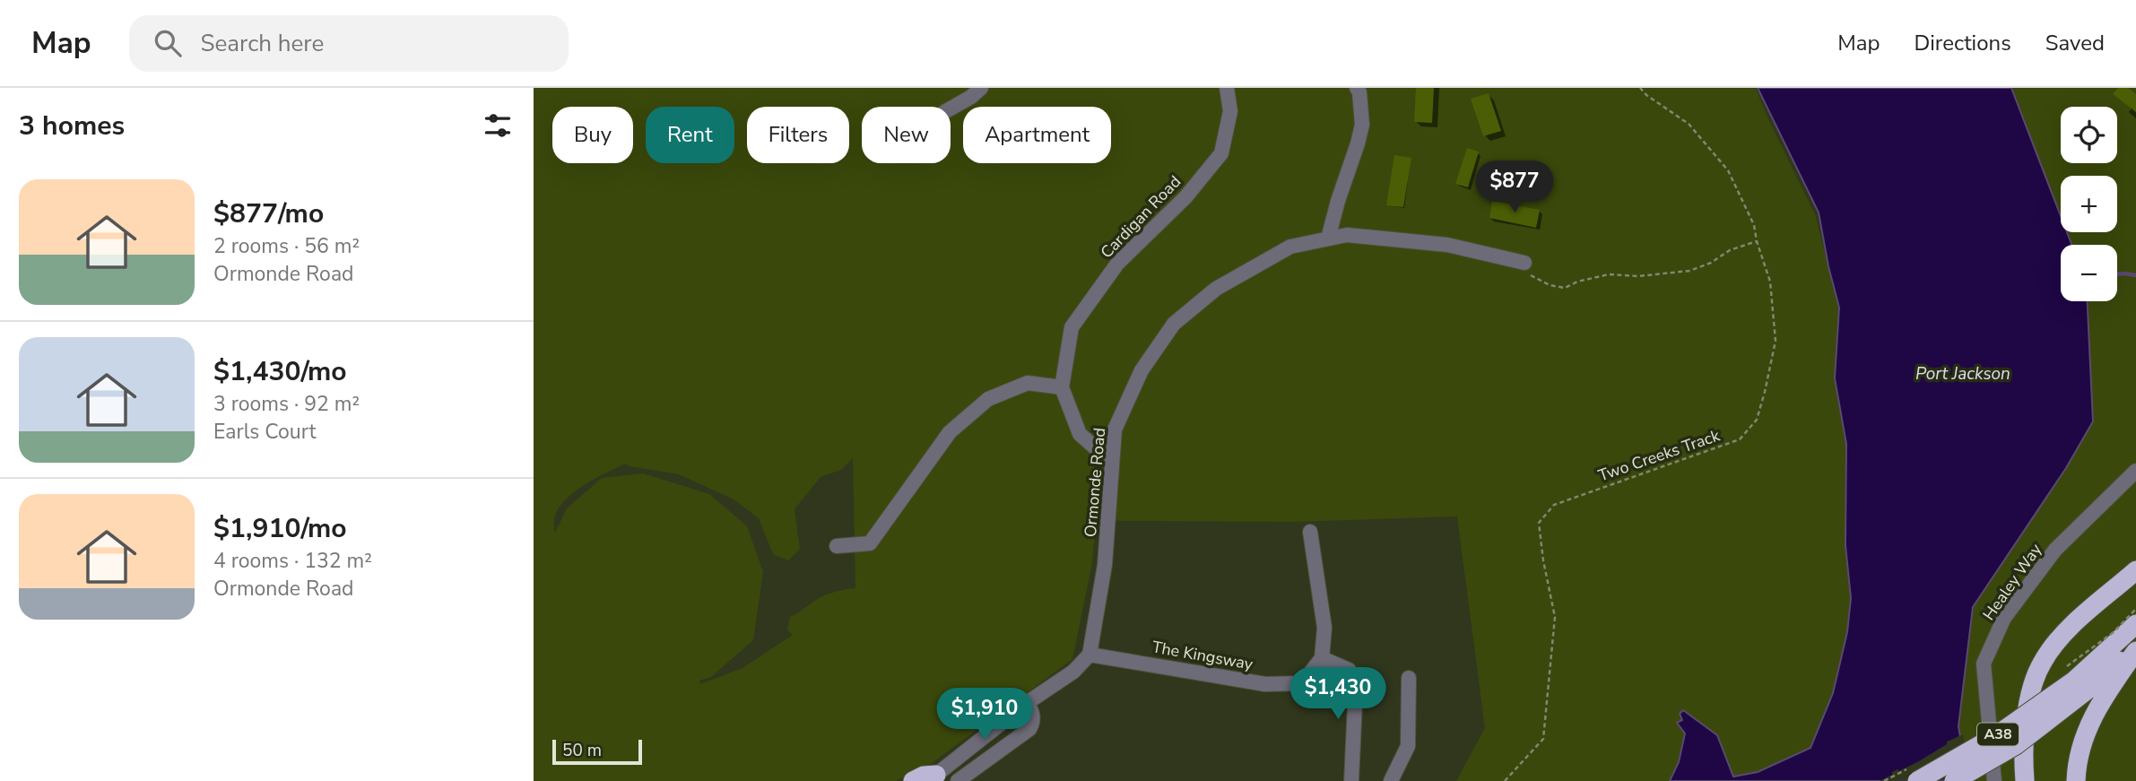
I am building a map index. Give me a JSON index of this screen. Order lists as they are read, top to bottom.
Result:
{
  "streets": {
    "highway": ["A38"],
    "street": [
      "Cardigan Road",
      "Ormonde Road",
      "Healey Way",
      "The Kingsway"
    ],
    "path": ["Two Creeks Track"]
  },
  "crossings": [
    ["Ormonde Road", "The Kingsway"]
  ],
  "water": ["Port Jackson"],
  "scale_bar": "50 m",
  "page": {
    "header": "Map",
    "search": "Search here",
    "nav": ["Map", "Directions", "Saved"],
    "heading": "3 homes",
    "map_buttons": ["+", "−"],
    "chip": [
      "Buy",
      "Rent",
      "Filters",
      "New",
      "Apartment"
    ],
    "price": ["$877", "$1,430", "$1,910"],
    "list": [
      {
        "name": "$877/mo",
        "note": "2 rooms · 56 m² · Ormonde Road"
      },
      {
        "name": "$1,430/mo",
        "note": "3 rooms · 92 m² · Earls Court"
      },
      {
        "name": "$1,910/mo",
        "note": "4 rooms · 132 m² · Ormonde Road"
      }
    ],
    "scale": "50 m"
  }
}
